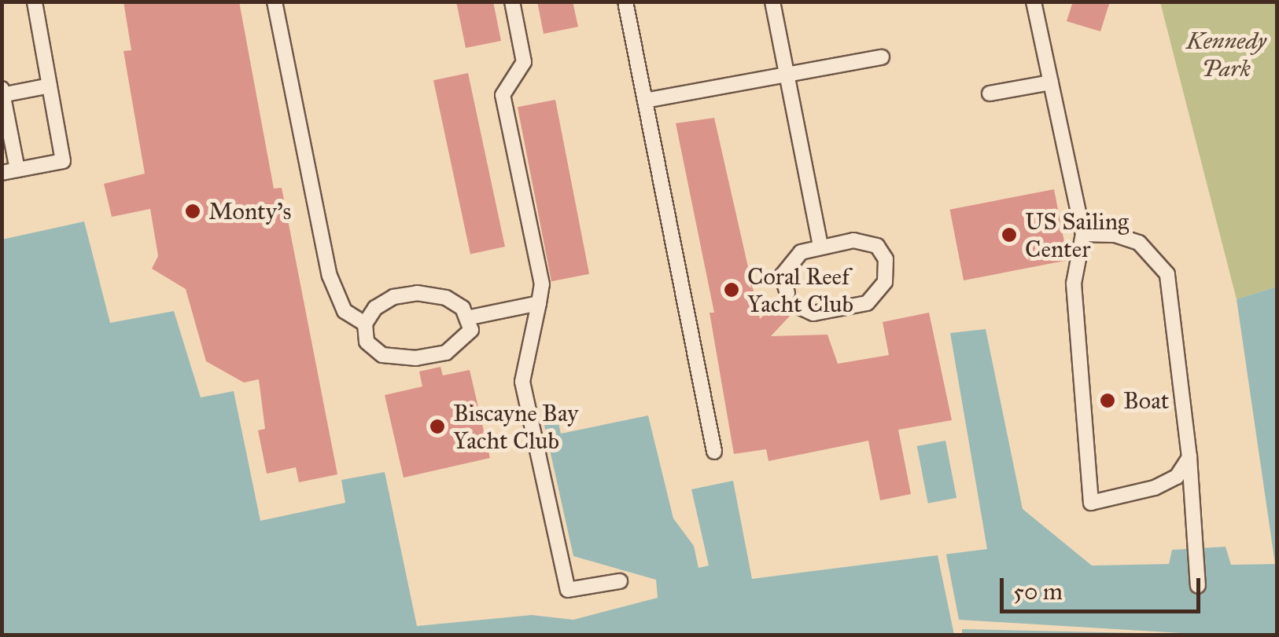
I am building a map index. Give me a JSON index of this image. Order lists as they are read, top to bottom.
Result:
{
  "parks": ["Kennedy Park"],
  "places": [
    "Monty's",
    "US Sailing Center",
    "Coral Reef Yacht Club",
    "Boat",
    "Biscayne Bay Yacht Club"
  ],
  "scale_bar": "50 m"
}
